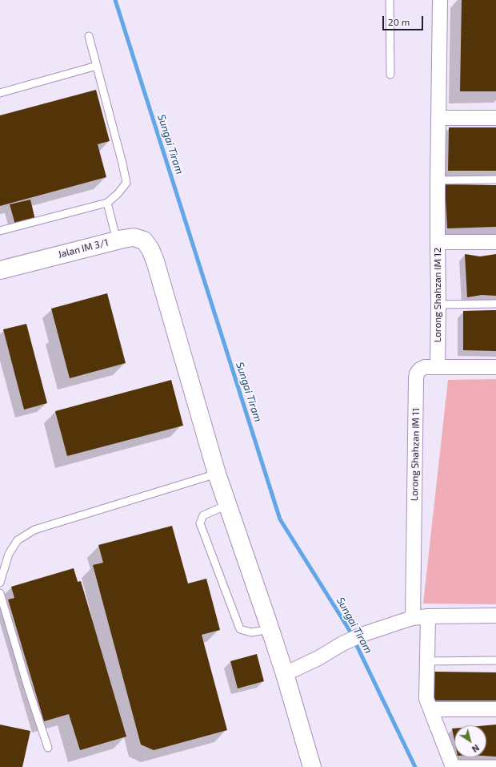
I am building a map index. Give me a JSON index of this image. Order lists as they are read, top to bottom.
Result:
{
  "streets": {
    "street": ["Jalan IM 3/1", "Lorong Shahzan IM 12", "Lorong Shahzan IM 11"]
  },
  "crossings": [
    ["Lorong Shahzan IM 12", "Lorong Shahzan IM 11"]
  ],
  "water": ["Sungai Tiram"],
  "scale_bar": "20 m",
  "north": "bottom right"
}
